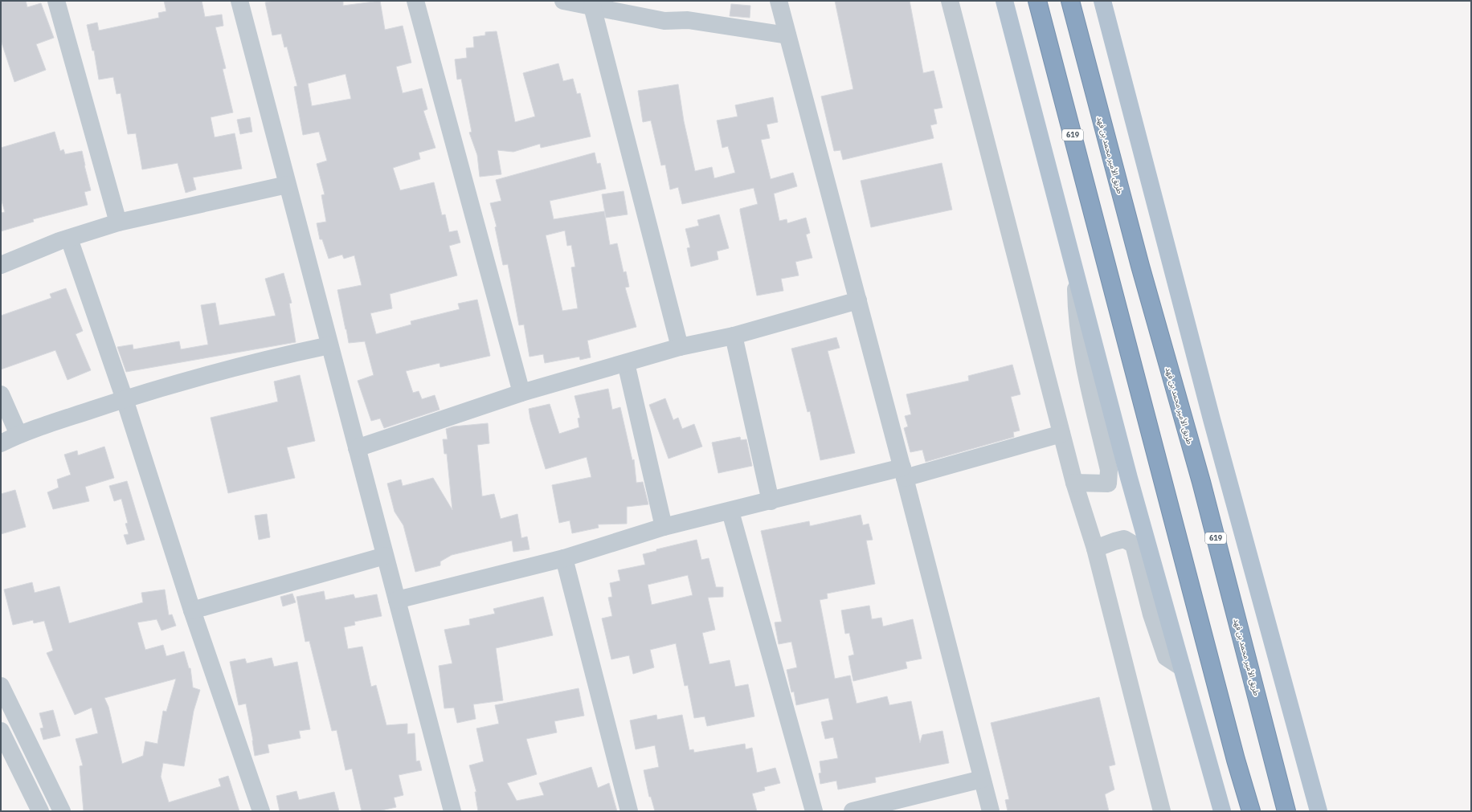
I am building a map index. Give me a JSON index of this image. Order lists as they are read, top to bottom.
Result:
{
  "streets": {
    "highway": ["619", "طريق الأمير محمد بن فهد"]
  }
}
